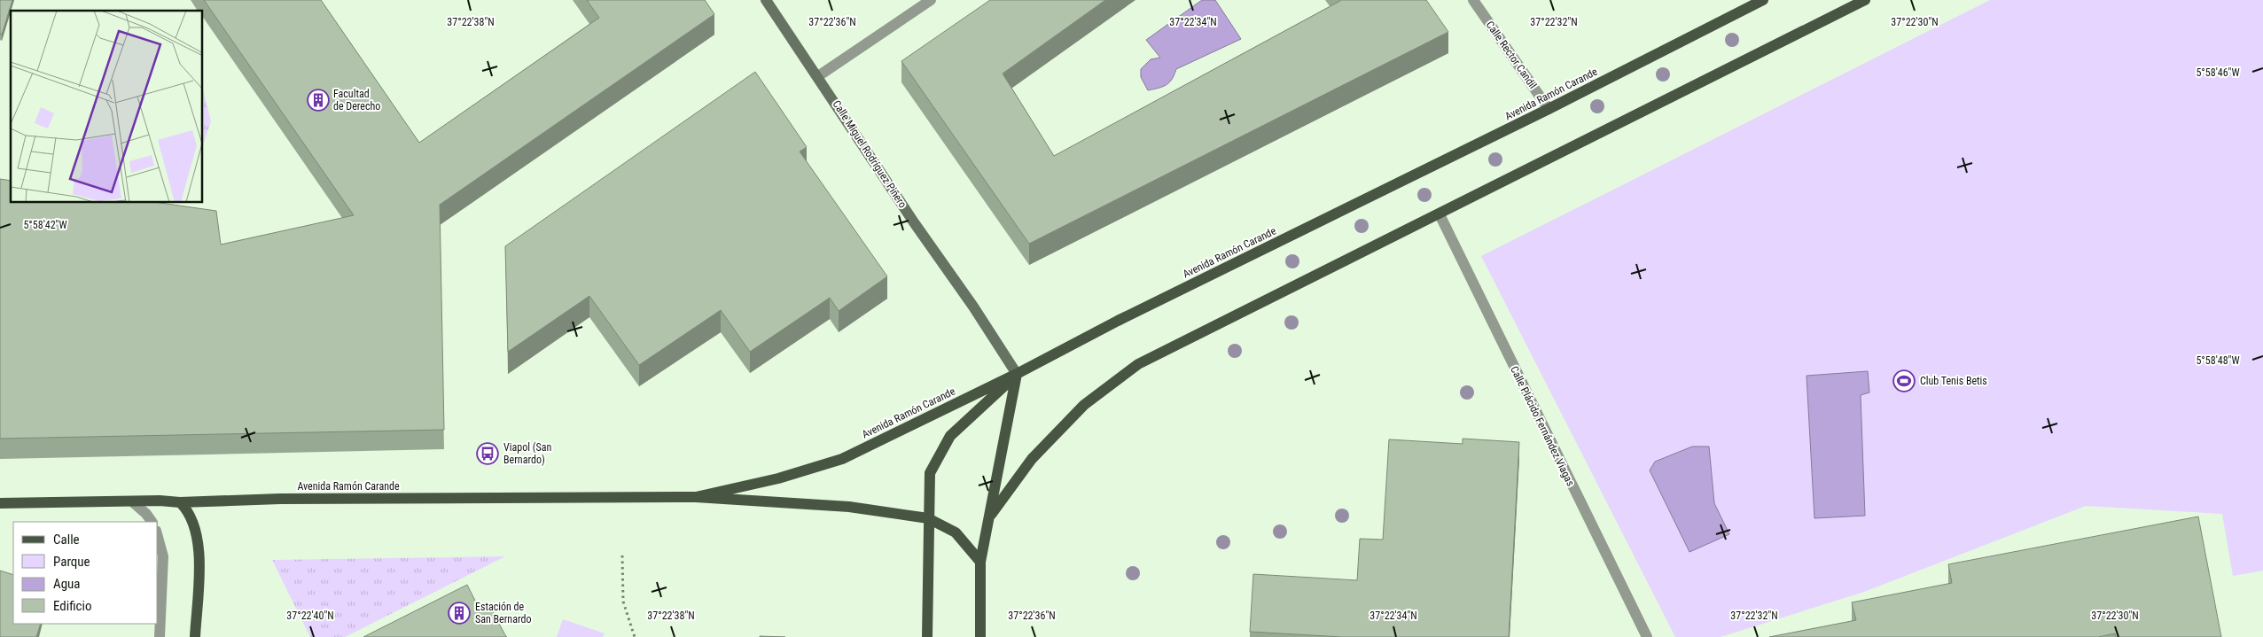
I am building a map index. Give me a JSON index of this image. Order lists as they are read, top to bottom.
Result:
{
  "streets": {
    "main road": ["Avenida Ramón Carande"],
    "street": ["Calle Rector Candil", "Calle Miguel Rodríguez Piñero", "Calle Plácido Fernández Viagas"]
  },
  "crossings": [
    ["Calle Rector Candil", "Avenida Ramón Carande"],
    ["Avenida Ramón Carande", "Calle Miguel Rodríguez Piñero"]
  ],
  "places": {
    "building": ["Facultad de Derecho", "Estación de San Bernardo"],
    "sports": ["Club Tenis Betis"],
    "bus stop": ["Viapol (San Bernardo)"]
  },
  "legend": [
    "Calle",
    "Parque",
    "Agua",
    "Edificio"
  ],
  "coordinates": [
    "37°22'38\"N",
    "37°22'36\"N",
    "37°22'34\"N",
    "37°22'32\"N",
    "37°22'30\"N",
    "5°58'46\"W",
    "5°58'42\"W",
    "5°58'48\"W",
    "37°22'40\"N"
  ]
}
